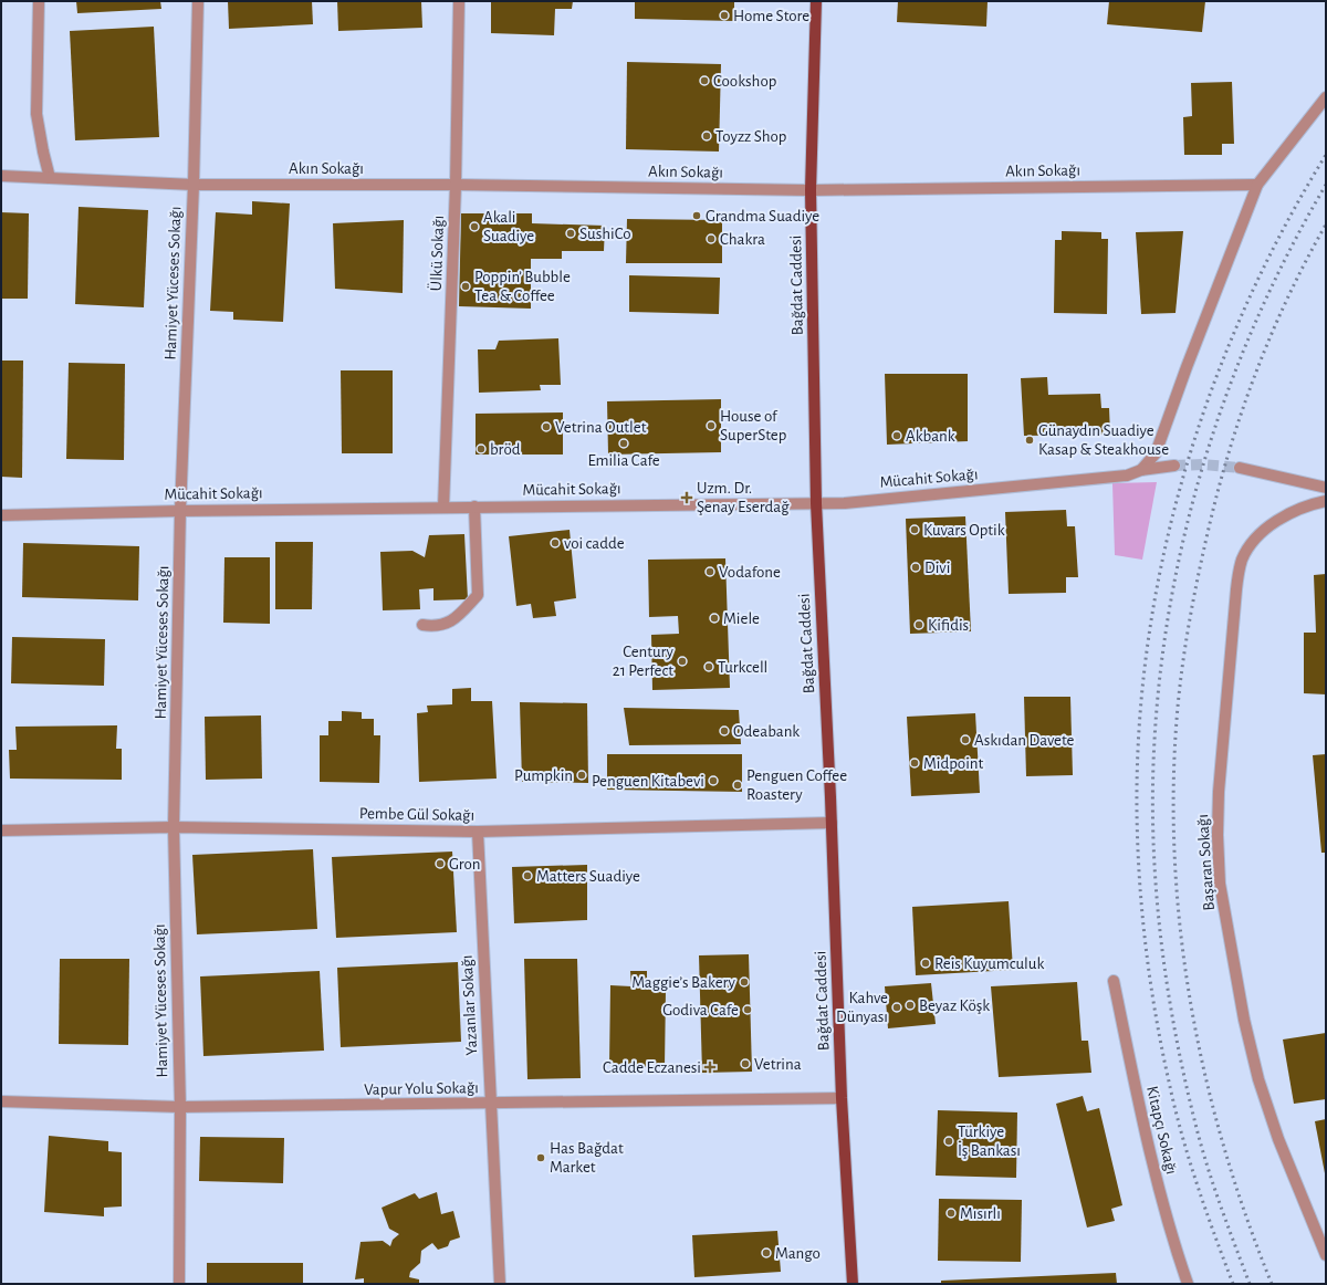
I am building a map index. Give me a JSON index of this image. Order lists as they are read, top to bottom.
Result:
{
  "streets": {
    "main road": ["Bağdat Caddesi"],
    "street": [
      "Akın Sokağı",
      "Ülkü Sokağı",
      "Hamiyet Yüceses Sokağı",
      "Mücahit Sokağı",
      "Pembe Gül Sokağı",
      "Başaran Sokağı",
      "Yazanlar Sokağı",
      "Vapur Yolu Sokağı",
      "Kitapçı Sokağı"
    ]
  },
  "crossings": [
    ["Akın Sokağı", "Ülkü Sokağı"],
    ["Akın Sokağı", "Hamiyet Yüceses Sokağı"],
    ["Akın Sokağı", "Bağdat Caddesi"],
    ["Ülkü Sokağı", "Mücahit Sokağı"],
    ["Hamiyet Yüceses Sokağı", "Mücahit Sokağı"],
    ["Hamiyet Yüceses Sokağı", "Pembe Gül Sokağı"],
    ["Hamiyet Yüceses Sokağı", "Vapur Yolu Sokağı"],
    ["Bağdat Caddesi", "Mücahit Sokağı"],
    ["Bağdat Caddesi", "Pembe Gül Sokağı"],
    ["Bağdat Caddesi", "Vapur Yolu Sokağı"],
    ["Pembe Gül Sokağı", "Yazanlar Sokağı"],
    ["Yazanlar Sokağı", "Vapur Yolu Sokağı"]
  ],
  "places": {
    "other": [
      "Home Store",
      "Cookshop",
      "Toyzz Shop",
      "Grandma Suadiye",
      "Akali Suadiye",
      "SushiCo",
      "Chakra",
      "Poppin’ Bubble Tea & Coffee",
      "House of SuperStep",
      "Vetrina Outlet",
      "Akbank",
      "Günaydın Suadiye Kasap & Steakhouse",
      "Emilia Cafe",
      "bröd",
      "Kuvars Optik",
      "voi cadde",
      "Divi",
      "Vodafone",
      "Miele",
      "Kifidis",
      "Century 21 Perfect",
      "Turkcell",
      "Odeabank",
      "Askıdan Davete",
      "Midpoint",
      "Pumpkin",
      "Penguen Kitabevi",
      "Penguen Coffee Roastery",
      "Gron",
      "Matters Suadiye",
      "Reis Kuyumculuk",
      "Maggie’s Bakery",
      "Beyaz Köşk",
      "Kahve Dünyası",
      "Godiva Cafe",
      "Vetrina",
      "Türkiye İş Bankası",
      "Has Bağdat Market",
      "Mısırlı",
      "Mango"
    ],
    "health": ["Uzm. Dr. Şenay Eserdağ", "Cadde Eczanesi"]
  }
}
